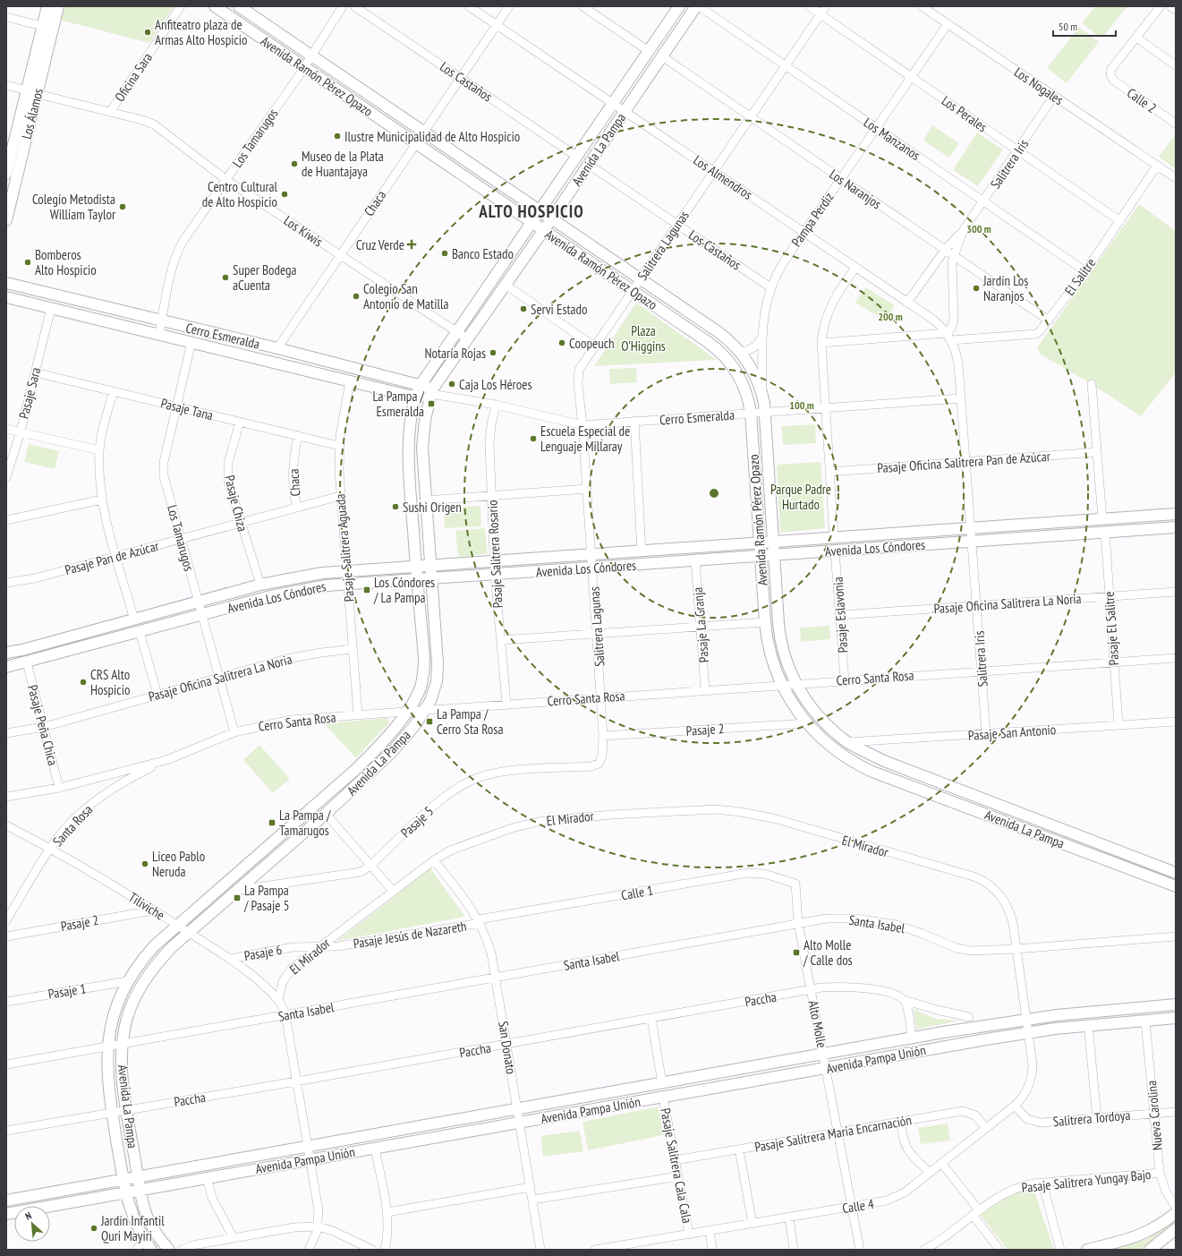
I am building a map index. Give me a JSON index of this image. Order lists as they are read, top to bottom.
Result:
{
  "streets": {
    "street": [
      "Avenida Ramón Pérez Opazo",
      "Oficina Sara",
      "Los Castaños",
      "Los Nogales",
      "Calle 2",
      "Los Álamos",
      "Los Perales",
      "Los Tamarugos",
      "Los Manzanos",
      "Avenida La Pampa",
      "Salitrera Iris",
      "Los Almendros",
      "Los Naranjos",
      "Chaca",
      "Pampa Perdiz",
      "Los Kiwis",
      "Salitrera Lagunas",
      "El Salitre",
      "Cerro Esmeralda",
      "Pasaje Sara",
      "Pasaje Tana",
      "Pasaje Oficina Salitrera Pan de Azúcar",
      "Pasaje Chiza",
      "Pasaje Salitrera Aguada",
      "Avenida Los Cóndores",
      "Pasaje Salitrera Rosario",
      "Pasaje Pan de Azúcar",
      "Pasaje Oficina Salitrera La Noria",
      "Pasaje Eslavonia",
      "Pasaje La Granja",
      "Pasaje El Salitre",
      "Cerro Santa Rosa",
      "Pasaje Peña Chica",
      "Pasaje 2",
      "Pasaje San Antonio",
      "El Mirador",
      "Pasaje 5",
      "Santa Rosa",
      "Calle 1",
      "Tiliviche",
      "Santa Isabel",
      "Pasaje Jesús de Nazareth",
      "Pasaje 6",
      "Pasaje 1",
      "Paccha",
      "Alto Molle",
      "San Donato",
      "Avenida Pampa Unión",
      "Nueva Carolina",
      "Salitrera Tordoya",
      "Pasaje Salitrera María Encarnación",
      "Pasaje Salitrera Cala Cala",
      "Pasaje Salitrera Yungay Bajo",
      "Calle 4"
    ]
  },
  "crossings": [
    ["Avenida Ramón Pérez Opazo", "Los Tamarugos"],
    ["Avenida Ramón Pérez Opazo", "Avenida La Pampa"],
    ["Avenida Ramón Pérez Opazo", "Chaca"],
    ["Avenida Ramón Pérez Opazo", "Pampa Perdiz"],
    ["Avenida Ramón Pérez Opazo", "Salitrera Lagunas"],
    ["Avenida Ramón Pérez Opazo", "Cerro Esmeralda"],
    ["Avenida Ramón Pérez Opazo", "Avenida Los Cóndores"],
    ["Avenida Ramón Pérez Opazo", "Cerro Santa Rosa"],
    ["Avenida Ramón Pérez Opazo", "Pasaje 2"],
    ["Avenida Ramón Pérez Opazo", "Pasaje San Antonio"],
    ["Oficina Sara", "Los Kiwis"],
    ["Los Castaños", "Avenida La Pampa"],
    ["Los Castaños", "Chaca"],
    ["Los Castaños", "Pampa Perdiz"],
    ["Los Castaños", "Salitrera Lagunas"],
    ["Los Nogales", "Salitrera Iris"],
    ["Los Nogales", "Pampa Perdiz"],
    ["Los Nogales", "El Salitre"],
    ["Los Álamos", "Los Kiwis"],
    ["Los Perales", "Salitrera Iris"],
    ["Los Perales", "Pampa Perdiz"],
    ["Los Perales", "Salitrera Lagunas"],
    ["Los Perales", "El Salitre"],
    ["Los Tamarugos", "Los Kiwis"],
    ["Los Tamarugos", "Cerro Esmeralda"],
    ["Los Tamarugos", "Pasaje Tana"],
    ["Los Tamarugos", "Avenida Los Cóndores"],
    ["Los Tamarugos", "Pasaje Pan de Azúcar"],
    ["Los Tamarugos", "Pasaje Oficina Salitrera La Noria"],
    ["Los Tamarugos", "Cerro Santa Rosa"],
    ["Los Manzanos", "Avenida La Pampa"],
    ["Los Manzanos", "Salitrera Iris"],
    ["Los Manzanos", "Pampa Perdiz"],
    ["Los Manzanos", "Salitrera Lagunas"],
    ["Los Manzanos", "El Salitre"],
    ["Avenida La Pampa", "Los Almendros"],
    ["Avenida La Pampa", "Los Naranjos"],
    ["Avenida La Pampa", "Los Kiwis"],
    ["Avenida La Pampa", "Cerro Esmeralda"],
    ["Avenida La Pampa", "Avenida Los Cóndores"],
    ["Avenida La Pampa", "Cerro Santa Rosa"],
    ["Avenida La Pampa", "Pasaje 5"],
    ["Avenida La Pampa", "Tiliviche"],
    ["Avenida La Pampa", "Santa Isabel"],
    ["Avenida La Pampa", "Pasaje 1"],
    ["Avenida La Pampa", "Paccha"],
    ["Avenida La Pampa", "Avenida Pampa Unión"],
    ["Salitrera Iris", "Los Almendros"],
    ["Salitrera Iris", "Los Naranjos"],
    ["Salitrera Iris", "El Salitre"],
    ["Salitrera Iris", "Avenida Los Cóndores"],
    ["Salitrera Iris", "Pasaje Oficina Salitrera La Noria"],
    ["Salitrera Iris", "Cerro Santa Rosa"],
    ["Salitrera Iris", "Pasaje San Antonio"],
    ["Los Almendros", "Chaca"],
    ["Los Almendros", "Pampa Perdiz"],
    ["Los Almendros", "Salitrera Lagunas"],
    ["Los Almendros", "El Salitre"],
    ["Los Almendros", "Cerro Esmeralda"],
    ["Los Naranjos", "Pampa Perdiz"],
    ["Los Naranjos", "Salitrera Lagunas"],
    ["Los Naranjos", "El Salitre"],
    ["Chaca", "Los Kiwis"],
    ["Chaca", "Cerro Esmeralda"],
    ["Chaca", "Pasaje Tana"],
    ["Chaca", "Pasaje Pan de Azúcar"],
    ["Salitrera Lagunas", "Cerro Esmeralda"],
    ["Salitrera Lagunas", "Avenida Los Cóndores"],
    ["Salitrera Lagunas", "Cerro Santa Rosa"],
    ["Salitrera Lagunas", "Pasaje 2"],
    ["Salitrera Lagunas", "Pasaje 5"],
    ["Cerro Esmeralda", "Pasaje Sara"],
    ["Cerro Esmeralda", "Pasaje Salitrera Aguada"],
    ["Cerro Esmeralda", "Pasaje Salitrera Rosario"],
    ["Pasaje Sara", "Pasaje Tana"],
    ["Pasaje Tana", "Pasaje Chiza"],
    ["Pasaje Tana", "Pasaje Salitrera Aguada"],
    ["Pasaje Chiza", "Avenida Los Cóndores"],
    ["Pasaje Chiza", "Pasaje Pan de Azúcar"],
    ["Pasaje Salitrera Aguada", "Avenida Los Cóndores"],
    ["Pasaje Salitrera Aguada", "Pasaje Pan de Azúcar"],
    ["Pasaje Salitrera Aguada", "Pasaje Oficina Salitrera La Noria"],
    ["Pasaje Salitrera Aguada", "Cerro Santa Rosa"],
    ["Avenida Los Cóndores", "Pasaje Salitrera Rosario"],
    ["Avenida Los Cóndores", "Pasaje Eslavonia"],
    ["Avenida Los Cóndores", "Pasaje La Granja"],
    ["Avenida Los Cóndores", "Pasaje El Salitre"],
    ["Avenida Los Cóndores", "Pasaje Peña Chica"],
    ["Pasaje Salitrera Rosario", "Cerro Santa Rosa"],
    ["Pasaje Oficina Salitrera La Noria", "Pasaje Eslavonia"],
    ["Pasaje Oficina Salitrera La Noria", "Pasaje El Salitre"],
    ["Pasaje Oficina Salitrera La Noria", "Pasaje Peña Chica"],
    ["Pasaje Eslavonia", "Cerro Santa Rosa"],
    ["Pasaje La Granja", "Cerro Santa Rosa"],
    ["Pasaje El Salitre", "Cerro Santa Rosa"],
    ["Pasaje El Salitre", "Pasaje San Antonio"],
    ["Cerro Santa Rosa", "Pasaje Peña Chica"],
    ["Cerro Santa Rosa", "Santa Rosa"],
    ["Pasaje 2", "Tiliviche"],
    ["El Mirador", "Tiliviche"],
    ["El Mirador", "Santa Isabel"],
    ["El Mirador", "Pasaje Jesús de Nazareth"],
    ["El Mirador", "Pasaje 6"],
    ["El Mirador", "San Donato"],
    ["El Mirador", "Avenida Pampa Unión"],
    ["El Mirador", "Calle 4"],
    ["Santa Rosa", "Tiliviche"],
    ["Calle 1", "Pasaje Jesús de Nazareth"],
    ["Calle 1", "Alto Molle"],
    ["Calle 1", "San Donato"],
    ["Tiliviche", "Pasaje 6"],
    ["Santa Isabel", "Alto Molle"],
    ["Santa Isabel", "San Donato"],
    ["Pasaje Jesús de Nazareth", "Pasaje 6"],
    ["Pasaje Jesús de Nazareth", "San Donato"],
    ["Paccha", "Alto Molle"],
    ["Paccha", "San Donato"],
    ["Alto Molle", "Avenida Pampa Unión"],
    ["Alto Molle", "Pasaje Salitrera María Encarnación"],
    ["Alto Molle", "Calle 4"],
    ["San Donato", "Avenida Pampa Unión"],
    ["Avenida Pampa Unión", "Nueva Carolina"],
    ["Avenida Pampa Unión", "Pasaje Salitrera Cala Cala"],
    ["Avenida Pampa Unión", "Calle 4"],
    ["Nueva Carolina", "Salitrera Tordoya"],
    ["Nueva Carolina", "Pasaje Salitrera Yungay Bajo"],
    ["Salitrera Tordoya", "Calle 4"],
    ["Pasaje Salitrera María Encarnación", "Pasaje Salitrera Cala Cala"],
    ["Pasaje Salitrera María Encarnación", "Calle 4"],
    ["Pasaje Salitrera Cala Cala", "Calle 4"]
  ],
  "districts": ["ALTO HOSPICIO"],
  "parks": ["Plaza O'Higgins", "Parque Padre Hurtado"],
  "places": {
    "other": [
      "Anfiteatro plaza de Armas Alto Hospicio",
      "Ilustre Municipalidad de Alto Hospicio",
      "Museo de la Plata de Huantajaya",
      "Centro Cultural de Alto Hospicio",
      "Colegio Metodista William Taylor",
      "Banco Estado",
      "Bomberos Alto Hospicio",
      "Super Bodega aCuenta",
      "Jardín Los Naranjos",
      "Colegio San Antonio de Matilla",
      "Servi Estado",
      "Coopeuch",
      "Notaría Rojas",
      "Caja Los Héroes",
      "Escuela Especial de Lenguaje Millaray",
      "Sushi Origen",
      "CRS Alto Hospicio",
      "Liceo Pablo Neruda",
      "Jardín Infantil Quri Mayiri"
    ],
    "health": ["Cruz Verde"],
    "transit": [
      "La Pampa / Esmeralda",
      "Los Cóndores / La Pampa",
      "La Pampa / Cerro Sta Rosa",
      "La Pampa / Tamarugos",
      "La Pampa / Pasaje 5",
      "Alto Molle / Calle dos"
    ]
  },
  "scale_bar": "50 m",
  "north": "top left",
  "rings": ["300 m", "200 m", "100 m"]
}
